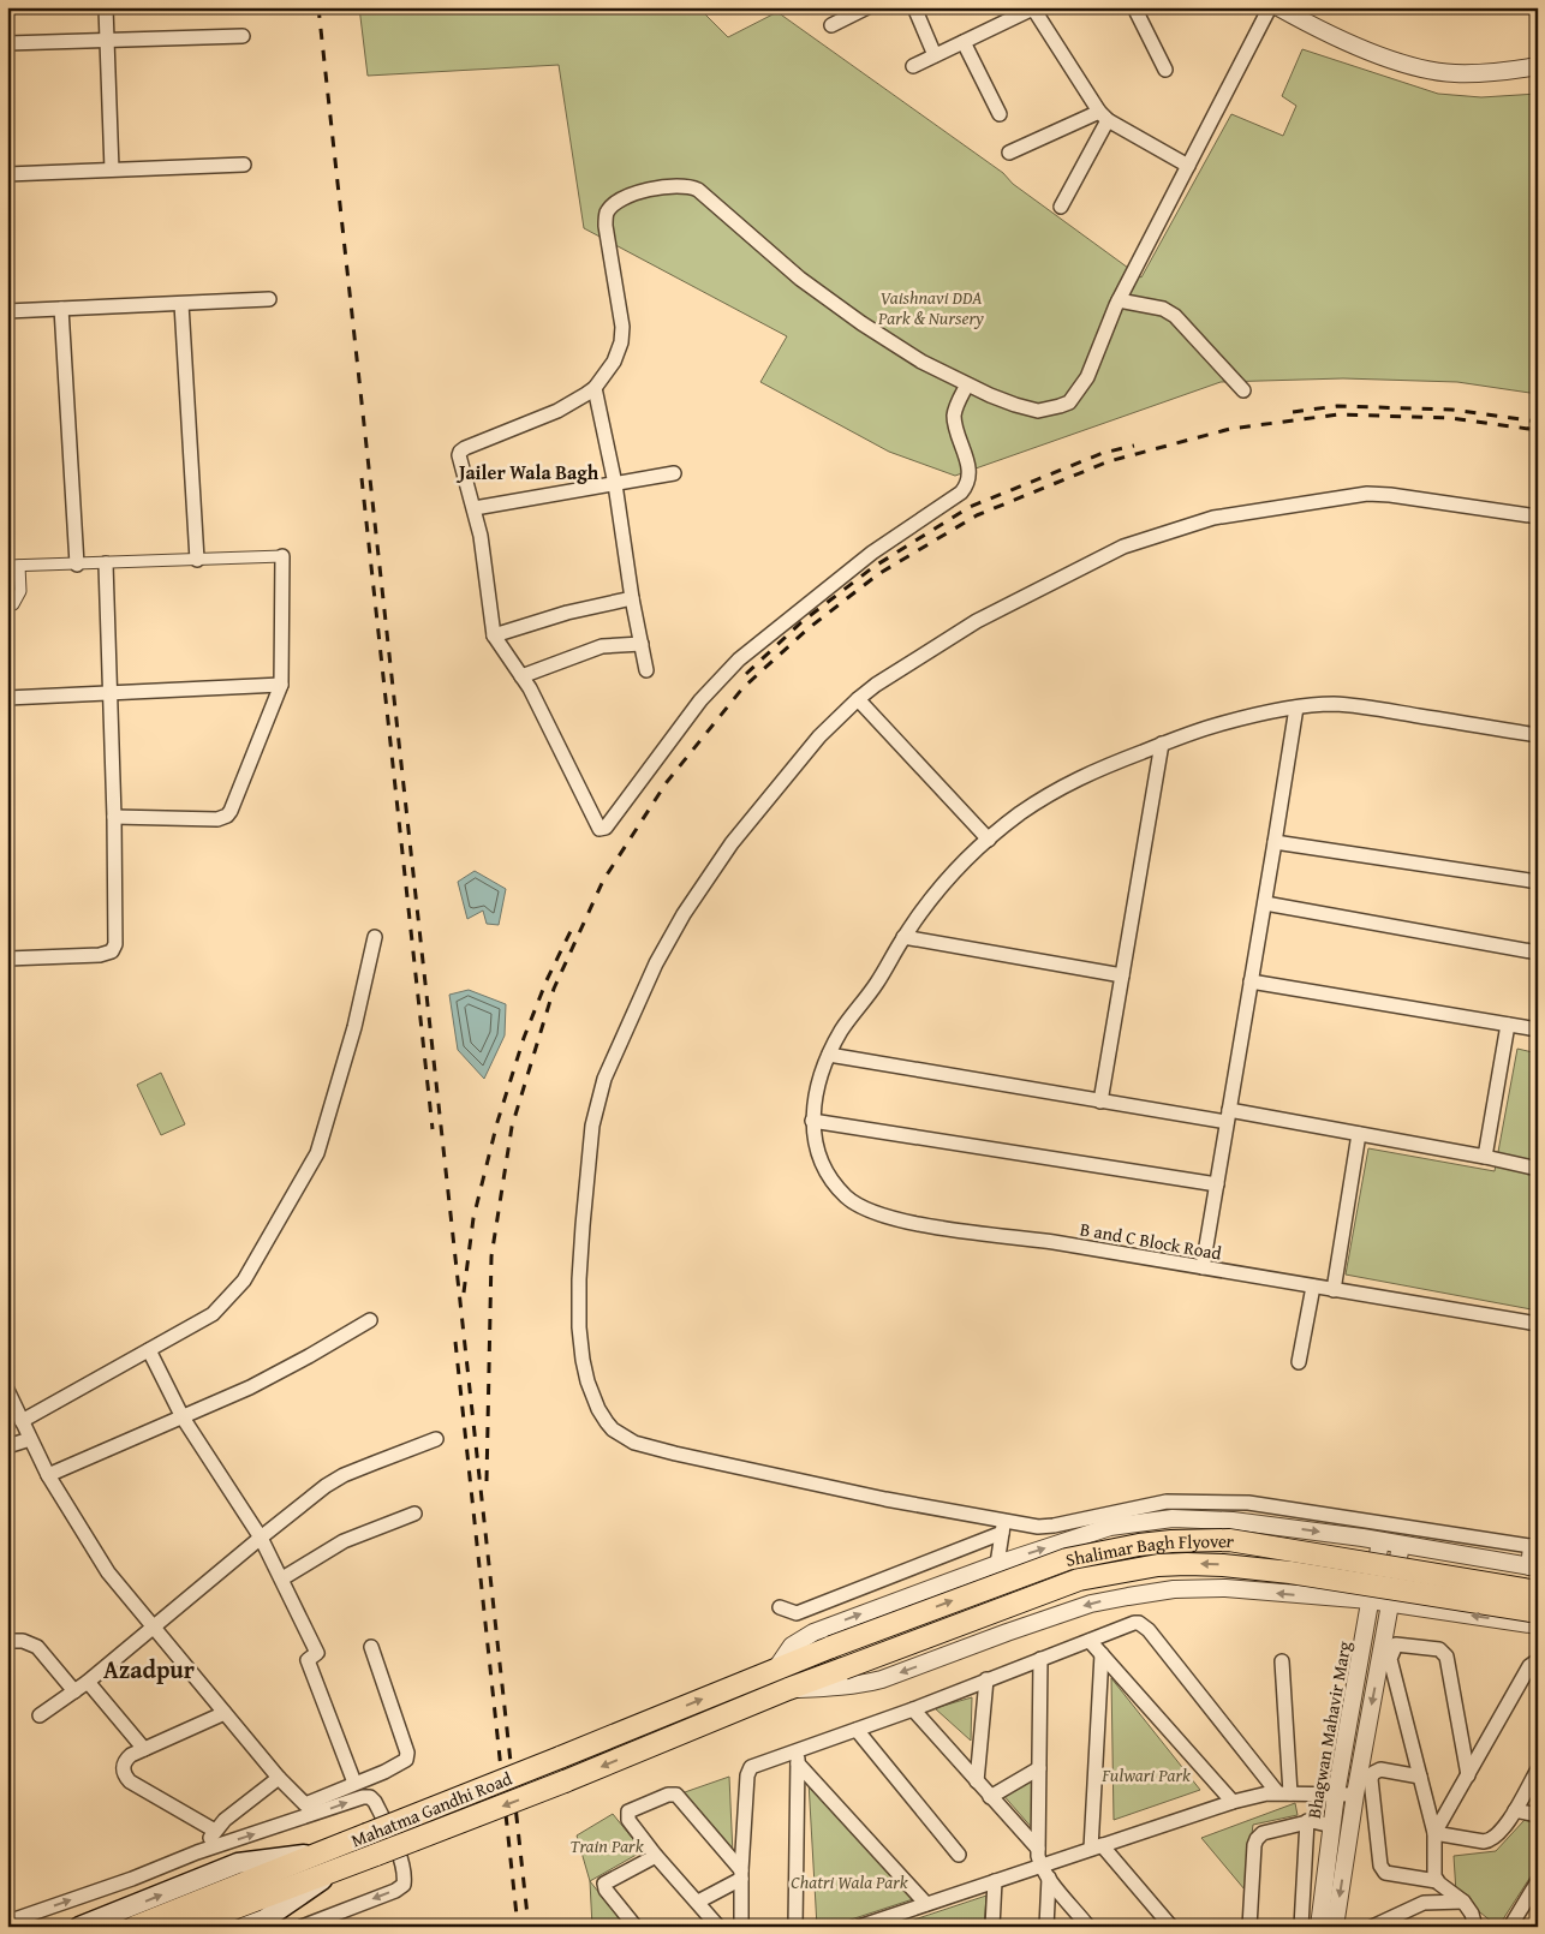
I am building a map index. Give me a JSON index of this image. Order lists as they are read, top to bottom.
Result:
{
  "streets": {
    "main road": ["Shalimar Bagh Flyover", "Mahatma Gandhi Road"],
    "street": ["B and C Block Road", "Bhagwan Mahavir Marg"]
  },
  "crossings": [
    ["Shalimar Bagh Flyover", "Mahatma Gandhi Road"]
  ],
  "districts": ["Jailer Wala Bagh", "Azadpur"],
  "parks": [
    "Vaishnavi DDA Park & Nursery",
    "Fulwari Park",
    "Train Park",
    "Chatri Wala Park"
  ]
}
